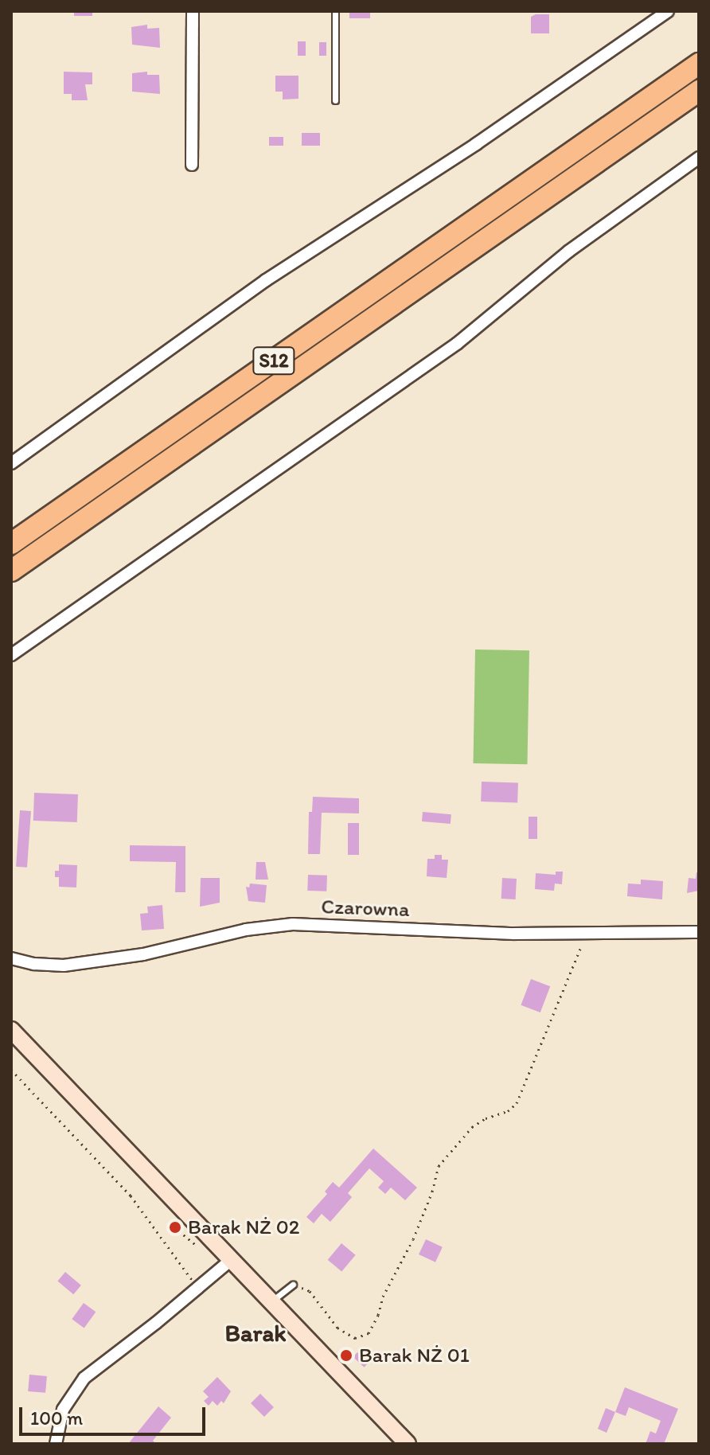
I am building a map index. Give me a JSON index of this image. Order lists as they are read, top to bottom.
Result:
{
  "streets": {
    "highway": ["S12"],
    "street": ["Czarowna"]
  },
  "districts": ["Barak"],
  "places": ["Barak NŻ 02", "Barak NŻ 01"],
  "scale_bar": "100 m"
}
